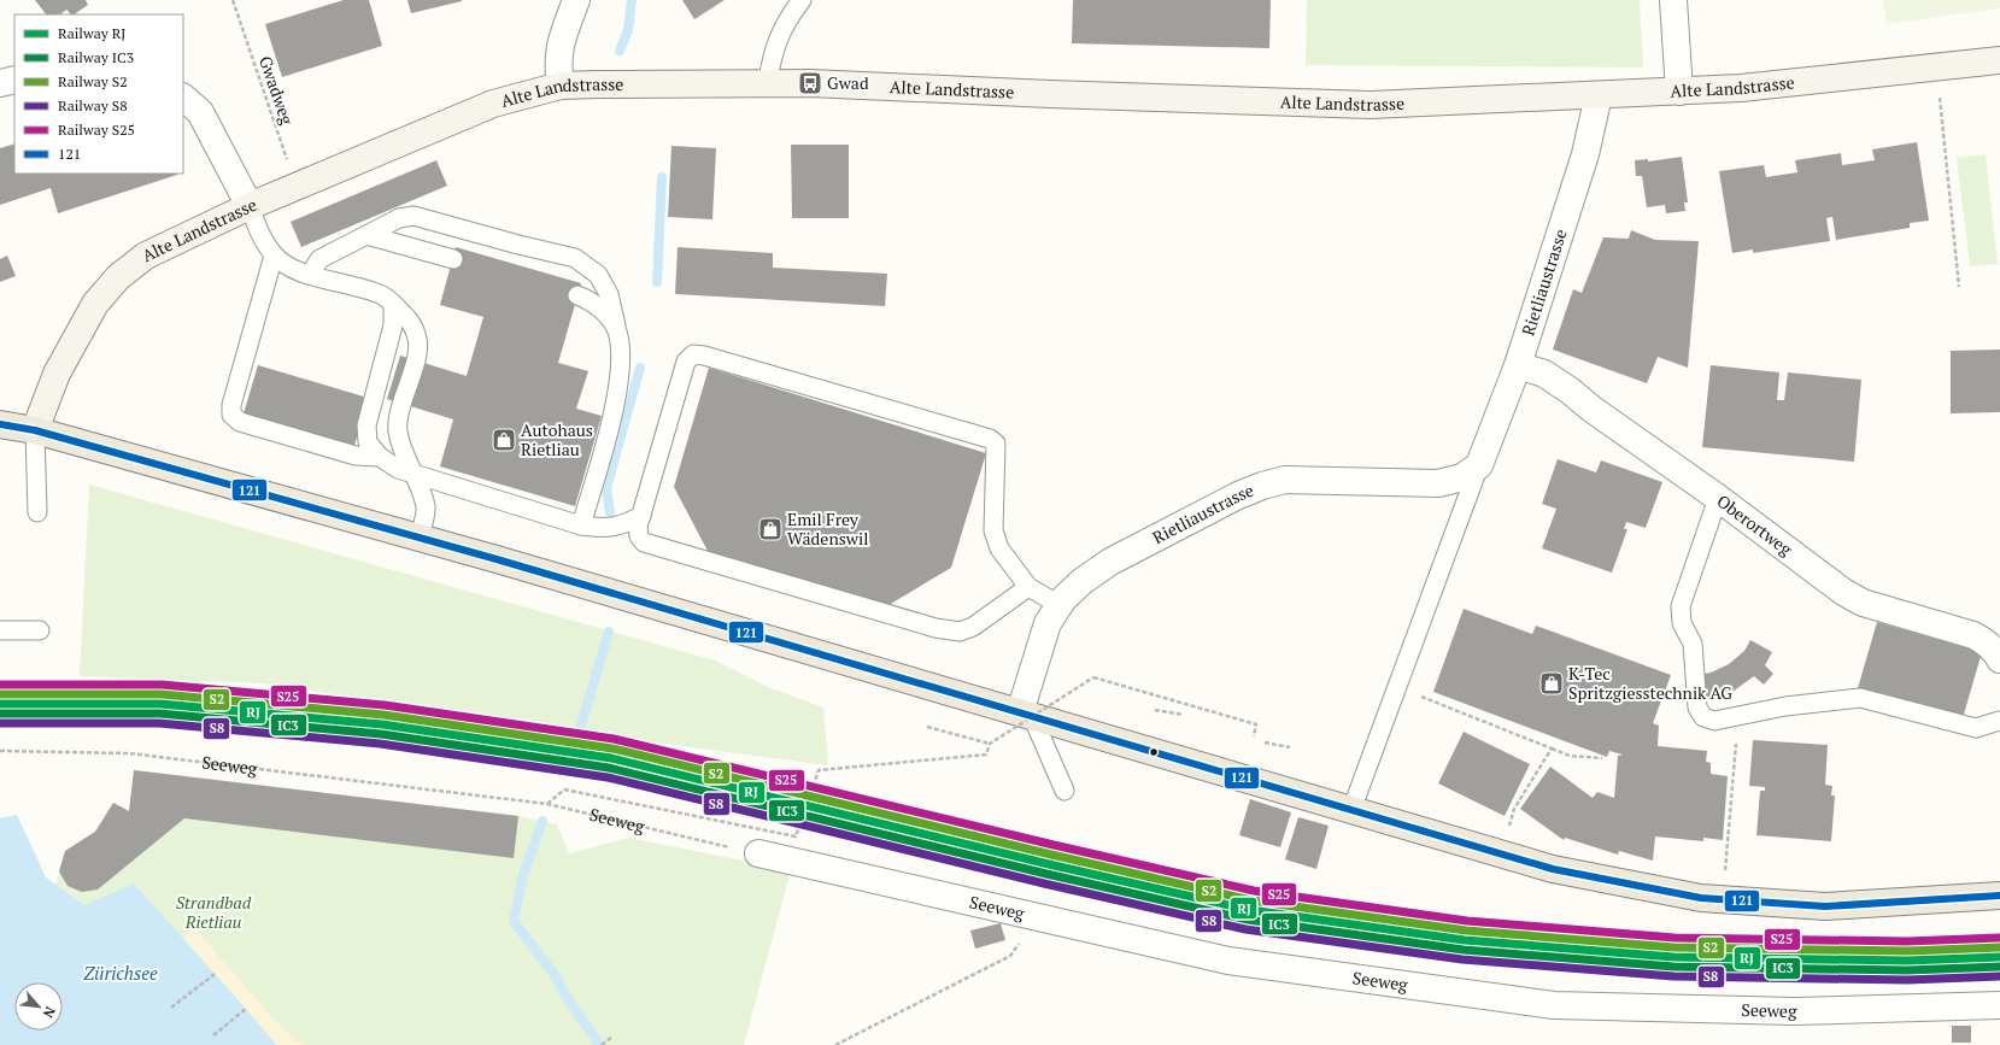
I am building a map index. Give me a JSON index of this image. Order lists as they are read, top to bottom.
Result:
{
  "streets": {
    "street": [
      "Alte Landstrasse",
      "Rietliaustrasse",
      "Oberortweg",
      "Seeweg"
    ],
    "path": ["Gwadweg"]
  },
  "crossings": [
    ["Alte Landstrasse", "Gwadweg"],
    ["Alte Landstrasse", "Rietliaustrasse"],
    ["Rietliaustrasse", "Oberortweg"]
  ],
  "water": ["Zürichsee"],
  "parks": ["Strandbad Rietliau"],
  "places": {
    "bus stop": ["Gwad"],
    "shop": ["Autohaus Rietliau", "Emil Frey Wädenswil", "K-Tec Spritzgiesstechnik AG"]
  },
  "lines": [
    "transit line 121",
    "rail line S25",
    "rail line S2",
    "rail line RJ",
    "rail line IC3",
    "rail line S8"
  ],
  "legend": [
    "Railway RJ",
    "Railway IC3",
    "Railway S2",
    "Railway S8",
    "Railway S25",
    "121"
  ],
  "north": "bottom right"
}
